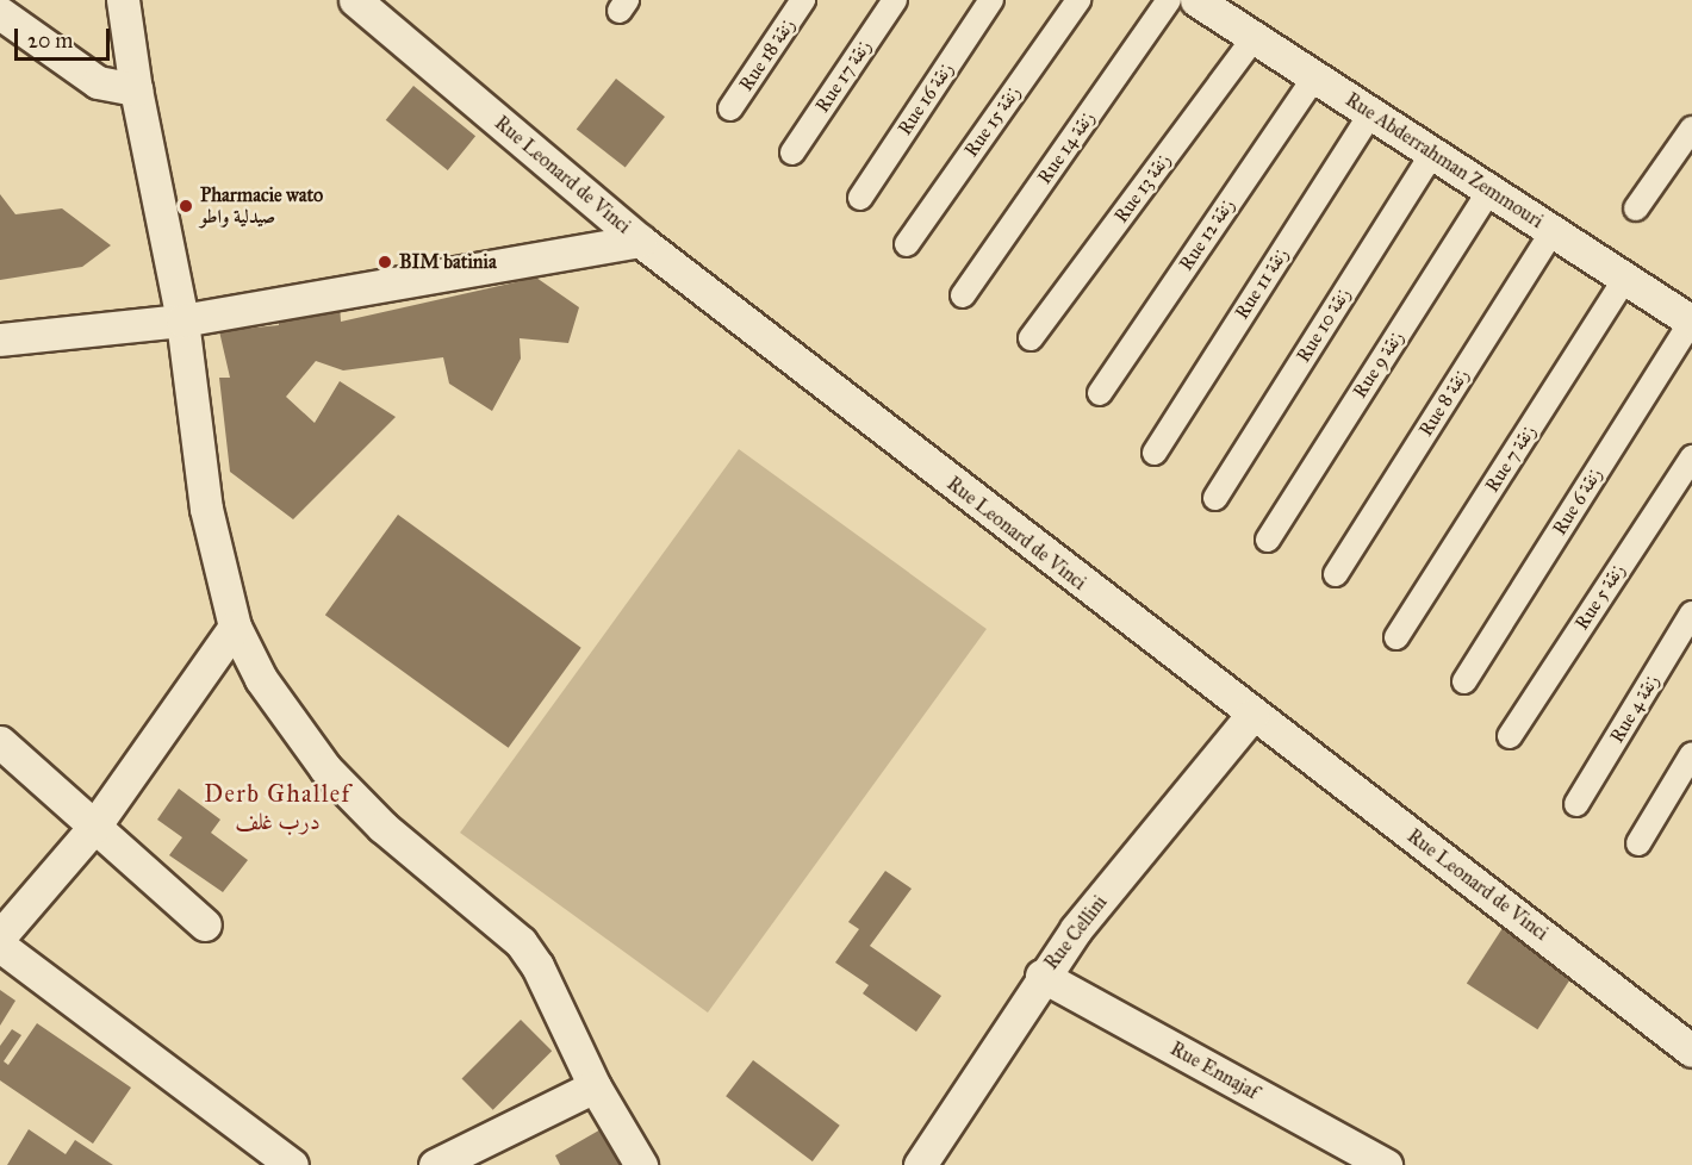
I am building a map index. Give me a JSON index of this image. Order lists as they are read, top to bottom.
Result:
{
  "streets": {
    "street": [
      "Rue 18 زنقة",
      "Rue 17 زنقة",
      "Rue 16 زنقة",
      "Rue 15 زنقة",
      "Rue 14 زنقة",
      "Rue Abderrahman Zemmouri",
      "Rue Leonard de Vinci",
      "Rue 13 زنقة",
      "Rue 12 زنقة",
      "Rue 11 زنقة",
      "Rue 10 زنقة",
      "Rue 9 زنقة",
      "Rue 8 زنقة",
      "Rue 7 زنقة",
      "Rue 6 زنقة",
      "Rue 5 زنقة",
      "Rue 4 زنقة",
      "Rue Cellini",
      "Rue Ennajaf"
    ]
  },
  "crossings": [
    ["Rue Abderrahman Zemmouri", "Rue 13 زنقة"],
    ["Rue Abderrahman Zemmouri", "Rue 12 زنقة"],
    ["Rue Abderrahman Zemmouri", "Rue 11 زنقة"],
    ["Rue Abderrahman Zemmouri", "Rue 10 زنقة"],
    ["Rue Abderrahman Zemmouri", "Rue 9 زنقة"],
    ["Rue Abderrahman Zemmouri", "Rue 8 زنقة"],
    ["Rue Abderrahman Zemmouri", "Rue 7 زنقة"],
    ["Rue Abderrahman Zemmouri", "Rue 6 زنقة"],
    ["Rue Leonard de Vinci", "Rue Cellini"],
    ["Rue Cellini", "Rue Ennajaf"]
  ],
  "districts": ["Derb Ghallef درب غلف"],
  "places": ["Pharmacie wato صيدلية واطو", "BIM batinia"],
  "scale_bar": "20 m"
}
